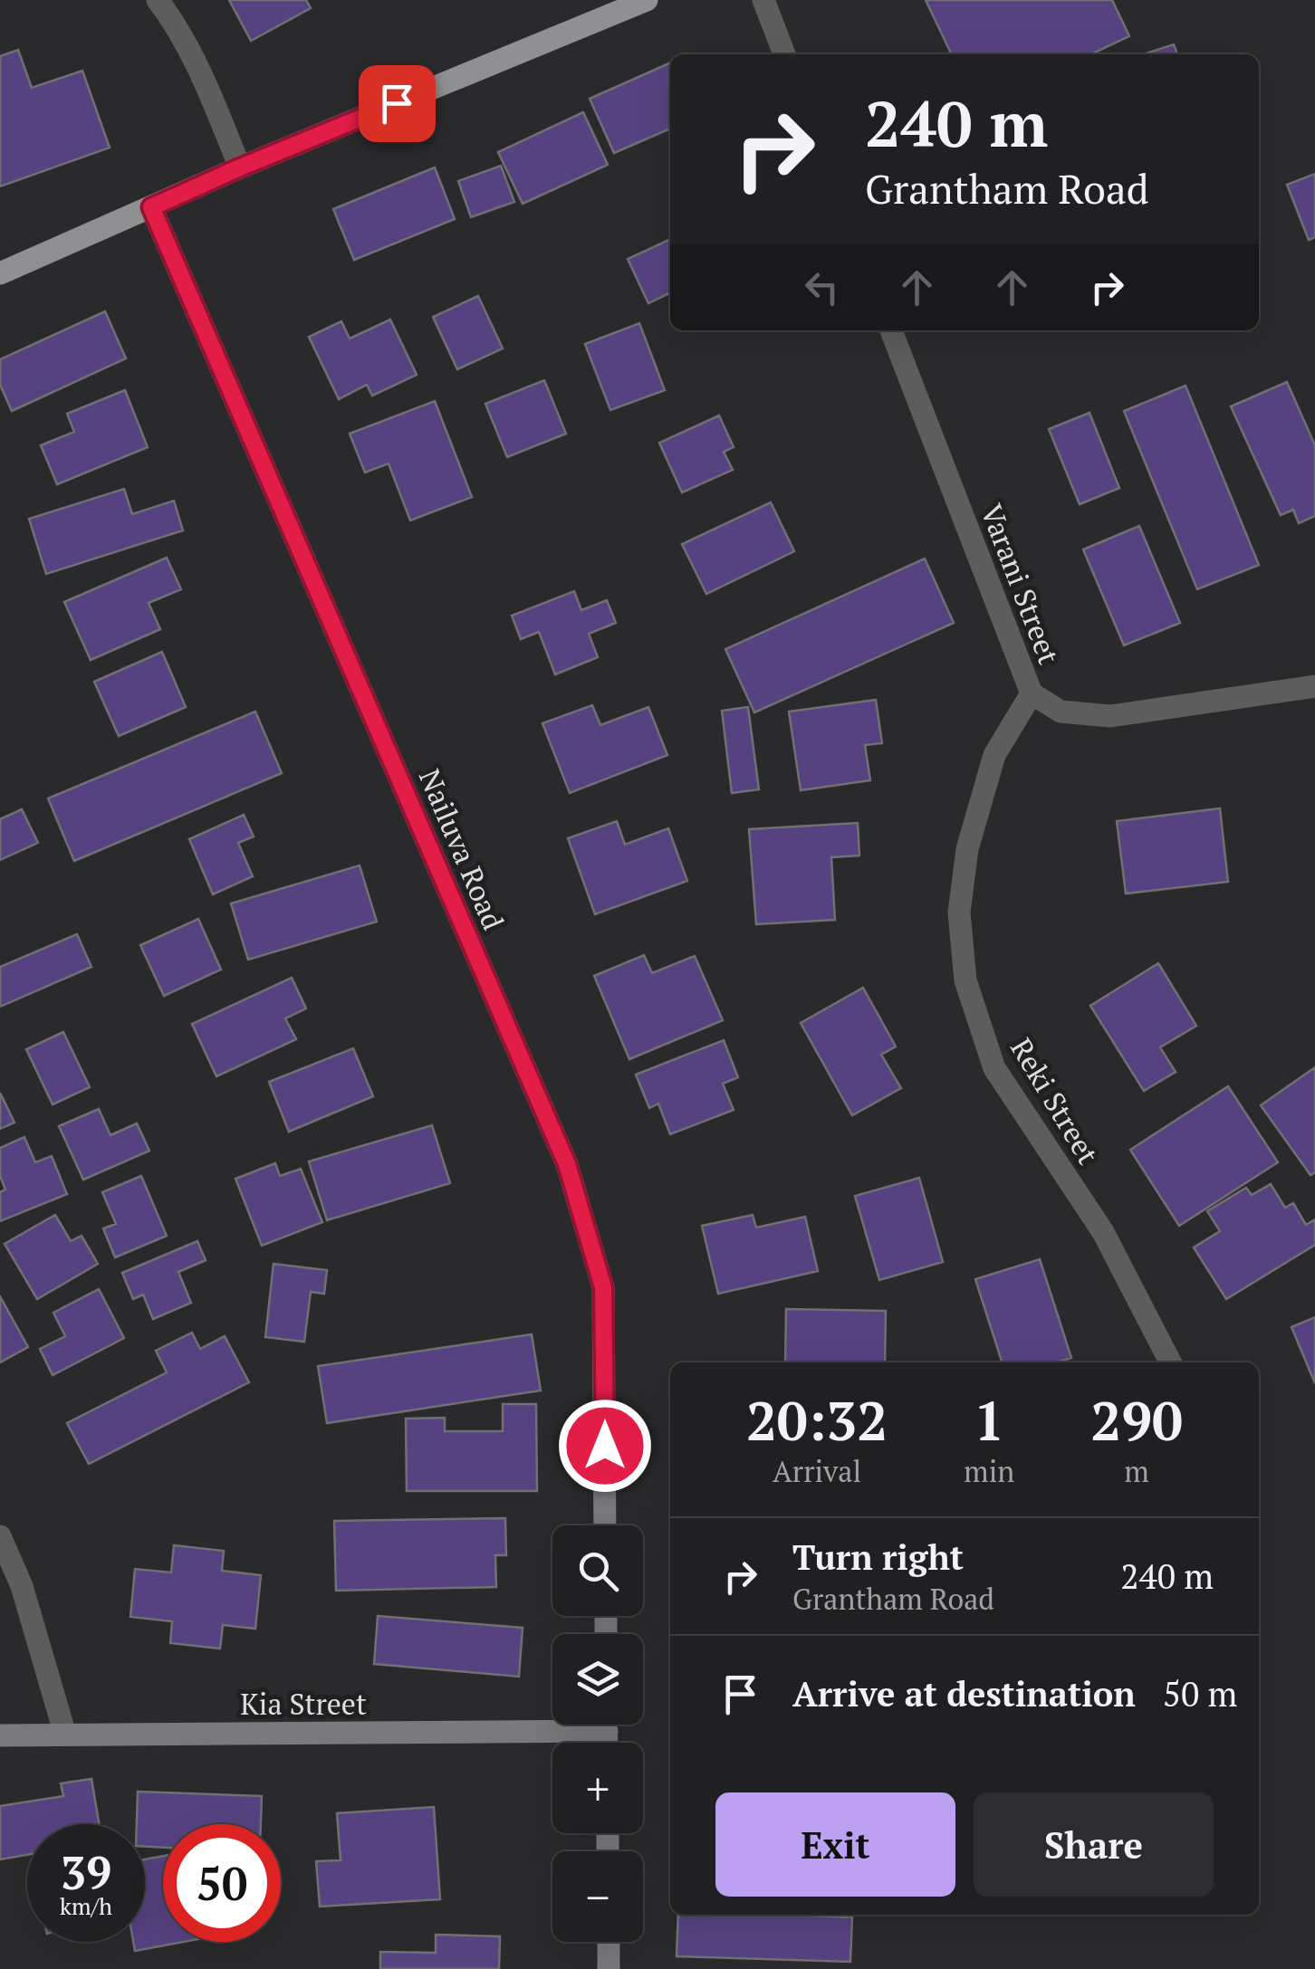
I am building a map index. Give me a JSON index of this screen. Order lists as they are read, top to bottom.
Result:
{
  "streets": {
    "main road": ["Nailuva Road", "Kia Street"],
    "street": ["Varani Street", "Reki Street"]
  },
  "crossings": [
    ["Varani Street", "Reki Street"]
  ],
  "page": {
    "turn": ["240 m", "Grantham Road"],
    "eta": [
      "20:32",
      "Arrival",
      "1",
      "min",
      "290",
      "m"
    ],
    "list": [
      {
        "name": "Turn right",
        "note": "Grantham Road",
        "value": "240 m"
      },
      {
        "name": "Arrive at destination",
        "value": "50 m"
      }
    ],
    "map_buttons": ["+", "−"],
    "buttons": ["Exit", "Share"],
    "speed": "39 km/h",
    "limit": "50"
  }
}
